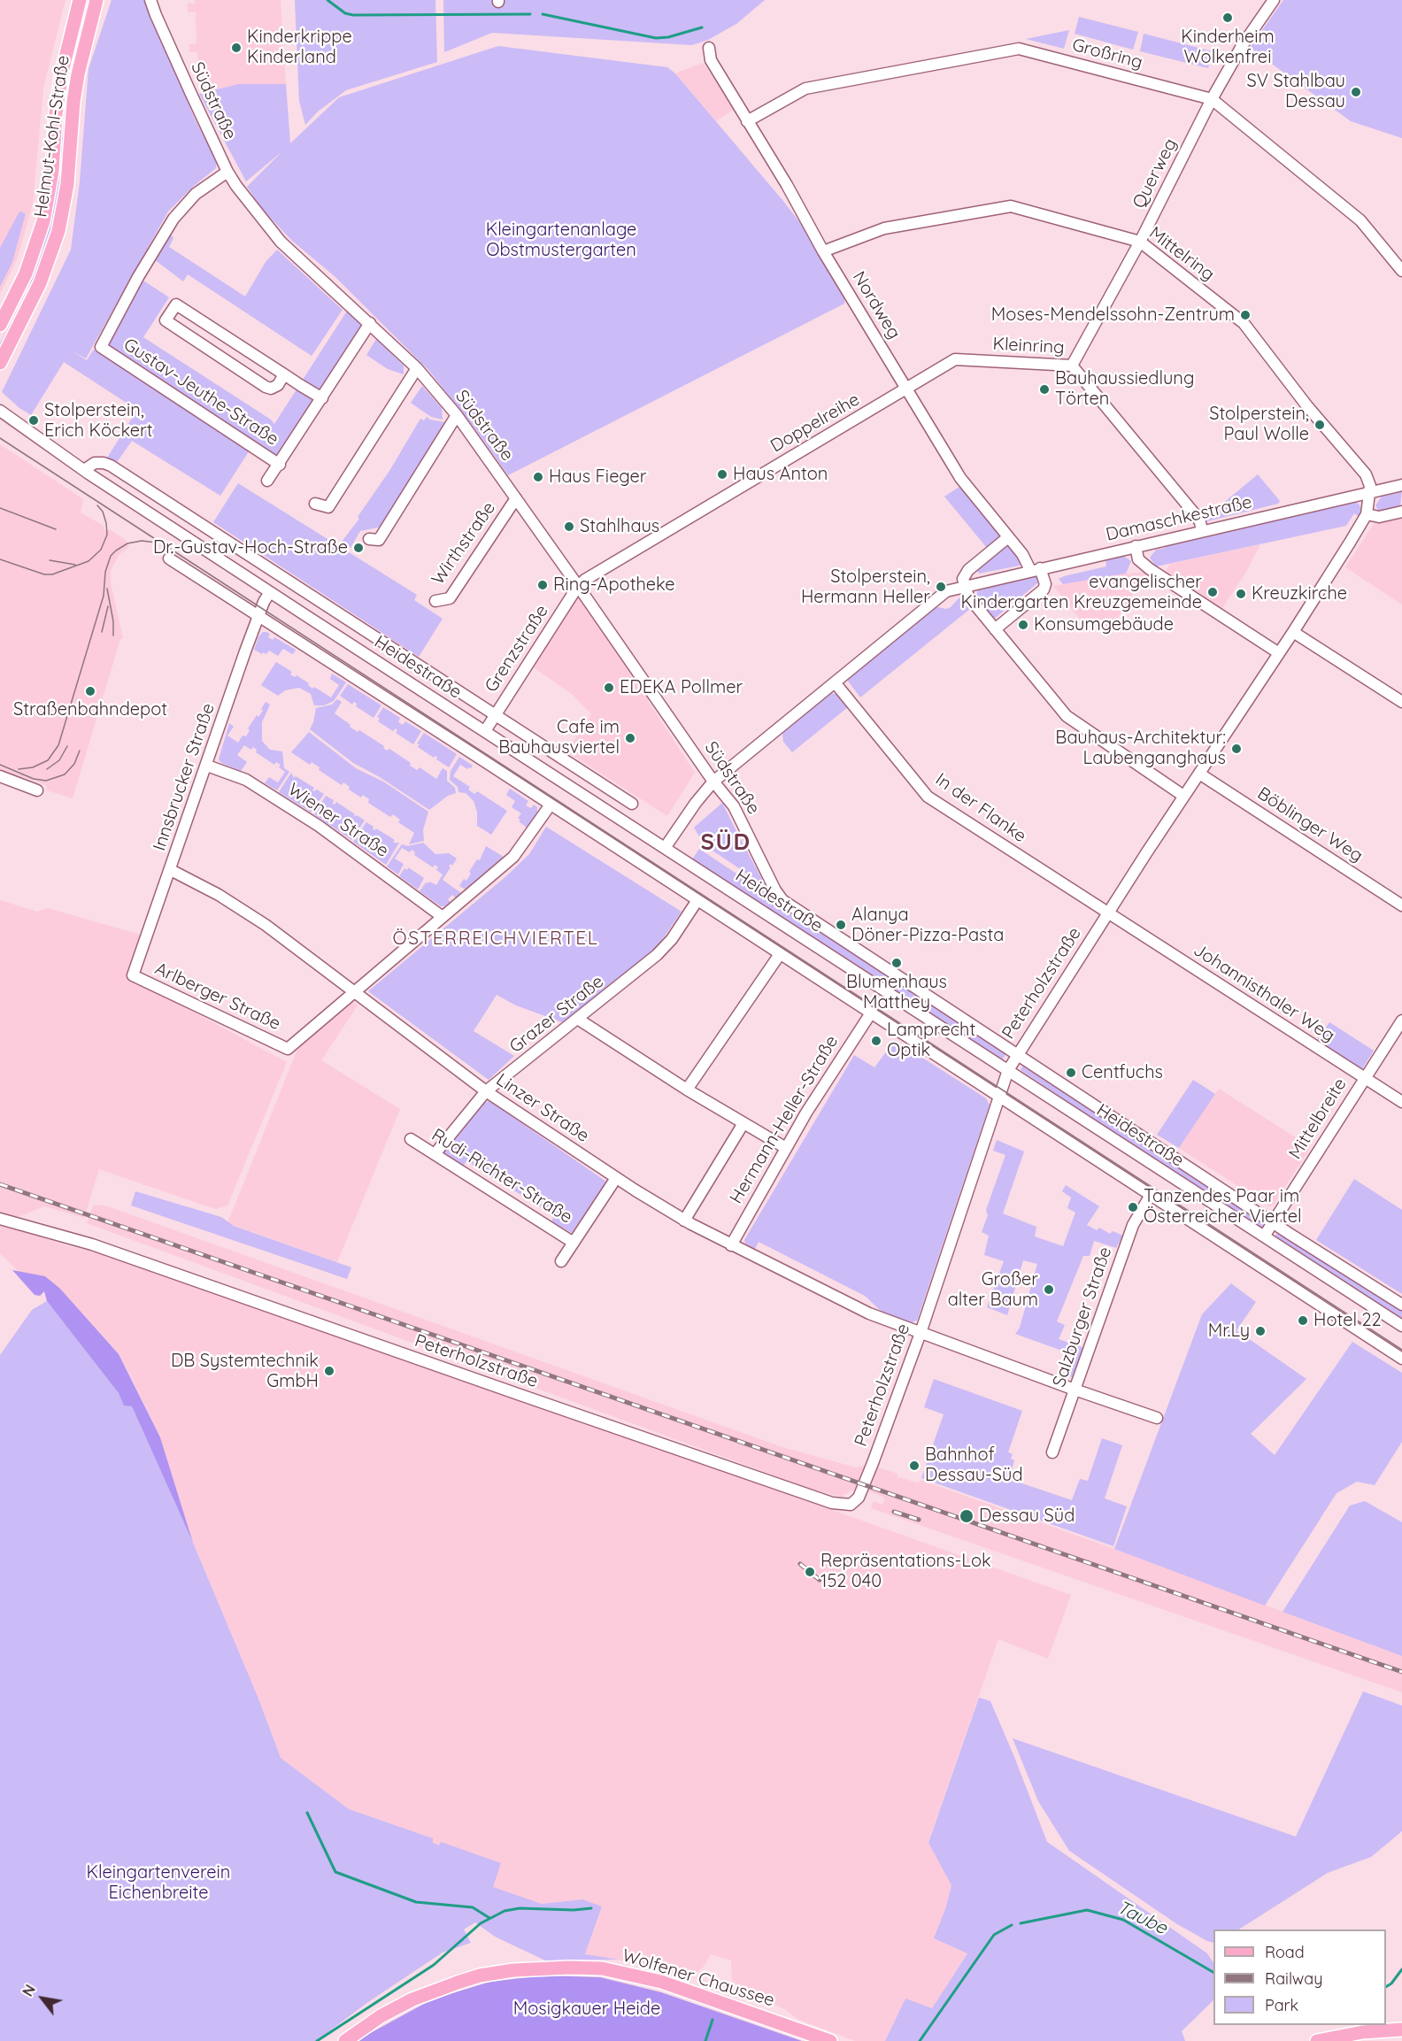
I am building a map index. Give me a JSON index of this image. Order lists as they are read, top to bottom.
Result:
{
  "streets": {
    "main road": ["Helmut-Kohl-Straße", "Wolfener Chaussee"],
    "street": [
      "Großring",
      "Südstraße",
      "Querweg",
      "Mittelring",
      "Nordweg",
      "Kleinring",
      "Gustav-Jeuthe-Straße",
      "Doppelreihe",
      "Damaschkestraße",
      "Wirthstraße",
      "Grenzstraße",
      "Heidestraße",
      "Innsbrucker Straße",
      "In der Flanke",
      "Wiener Straße",
      "Böblinger Weg",
      "Peterholzstraße",
      "Johannisthaler Weg",
      "Arlberger Straße",
      "Grazer Straße",
      "Linzer Straße",
      "Mittelbreite",
      "Hermann-Heller-Straße",
      "Rudi-Richter-Straße",
      "Salzburger Straße"
    ]
  },
  "crossings": [
    ["Großring", "Querweg"],
    ["Großring", "Nordweg"],
    ["Südstraße", "Gustav-Jeuthe-Straße"],
    ["Südstraße", "Doppelreihe"],
    ["Südstraße", "Damaschkestraße"],
    ["Südstraße", "Wirthstraße"],
    ["Südstraße", "Grenzstraße"],
    ["Südstraße", "Heidestraße"],
    ["Querweg", "Mittelring"],
    ["Querweg", "Kleinring"],
    ["Mittelring", "Nordweg"],
    ["Mittelring", "Damaschkestraße"],
    ["Mittelring", "Peterholzstraße"],
    ["Nordweg", "Kleinring"],
    ["Nordweg", "Doppelreihe"],
    ["Nordweg", "Damaschkestraße"],
    ["Kleinring", "Doppelreihe"],
    ["Kleinring", "Damaschkestraße"],
    ["Doppelreihe", "Grenzstraße"],
    ["Damaschkestraße", "Heidestraße"],
    ["Damaschkestraße", "In der Flanke"],
    ["Damaschkestraße", "Peterholzstraße"],
    ["Grenzstraße", "Heidestraße"],
    ["Heidestraße", "Innsbrucker Straße"],
    ["Heidestraße", "Peterholzstraße"],
    ["Heidestraße", "Mittelbreite"],
    ["Innsbrucker Straße", "Wiener Straße"],
    ["Innsbrucker Straße", "Arlberger Straße"],
    ["Innsbrucker Straße", "Linzer Straße"],
    ["In der Flanke", "Peterholzstraße"],
    ["In der Flanke", "Johannisthaler Weg"],
    ["Böblinger Weg", "Peterholzstraße"],
    ["Peterholzstraße", "Johannisthaler Weg"],
    ["Peterholzstraße", "Linzer Straße"],
    ["Johannisthaler Weg", "Mittelbreite"],
    ["Arlberger Straße", "Linzer Straße"],
    ["Grazer Straße", "Linzer Straße"],
    ["Grazer Straße", "Rudi-Richter-Straße"],
    ["Linzer Straße", "Hermann-Heller-Straße"],
    ["Linzer Straße", "Salzburger Straße"]
  ],
  "districts": ["SÜD", "ÖSTERREICHVIERTEL"],
  "water": ["Taube"],
  "parks": ["Kleingartenanlage Obstmustergarten", "Kleingartenverein Eichenbreite", "Mosigkauer Heide"],
  "places": [
    "Kinderheim Wolkenfrei",
    "Kinderkrippe Kinderland",
    "SV Stahlbau Dessau",
    "Moses-Mendelssohn-Zentrum",
    "Bauhaussiedlung Törten",
    "Stolperstein, Erich Köckert",
    "Stolperstein, Paul Wolle",
    "Haus Anton",
    "Haus Fieger",
    "Stahlhaus",
    "Dr.-Gustav-Hoch-Straße",
    "Ring-Apotheke",
    "Stolperstein, Hermann Heller",
    "evangelischer Kindergarten Kreuzgemeinde",
    "Kreuzkirche",
    "Konsumgebäude",
    "EDEKA Pollmer",
    "Straßenbahndepot",
    "Cafe im Bauhausviertel",
    "Bauhaus-Architektur: Laubenganghaus",
    "Alanya Döner-Pizza-Pasta",
    "Blumenhaus Matthey",
    "Lamprecht Optik",
    "Centfuchs",
    "Tanzendes Paar im Österreicher Viertel",
    "Großer alter Baum",
    "Hotel 22",
    "Mr.Ly",
    "DB Systemtechnik GmbH",
    "Bahnhof Dessau-Süd",
    "Dessau Süd",
    "Repräsentations-Lok 152 040"
  ],
  "legend": ["Road", "Railway", "Park"],
  "north": "top left"
}
